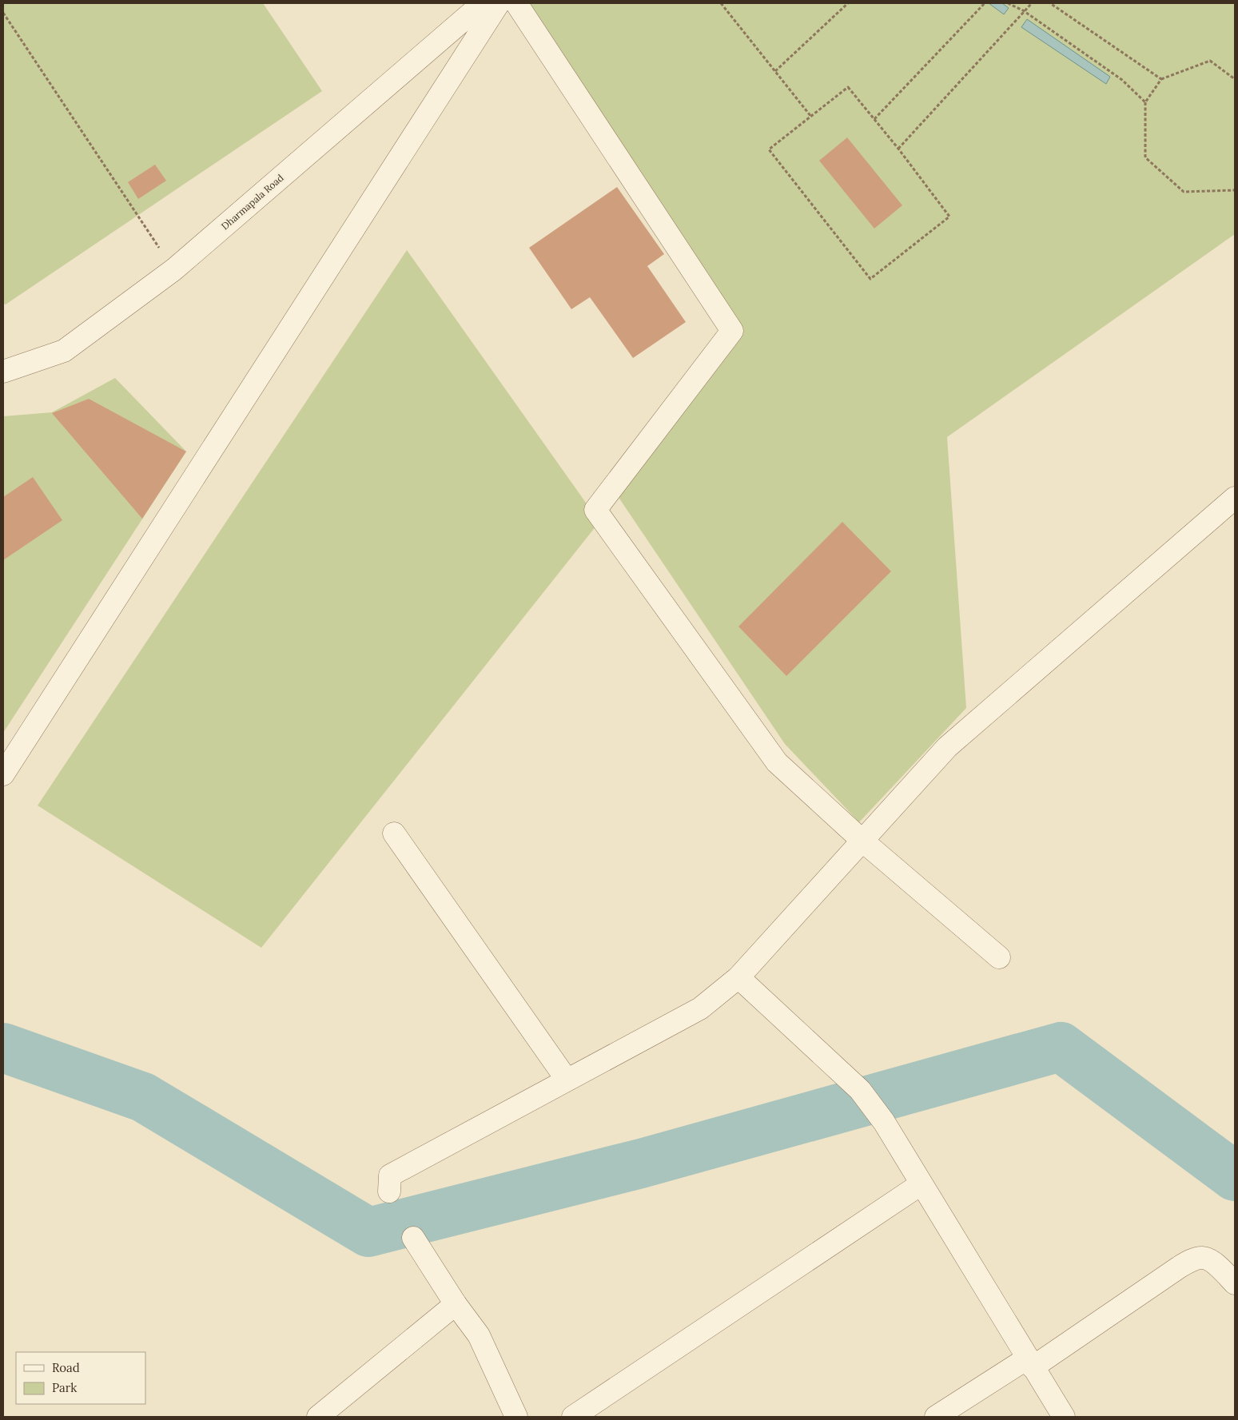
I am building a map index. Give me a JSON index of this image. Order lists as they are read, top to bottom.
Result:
{
  "streets": {
    "street": ["Dharmapala Road"]
  },
  "legend": ["Road", "Park"]
}
